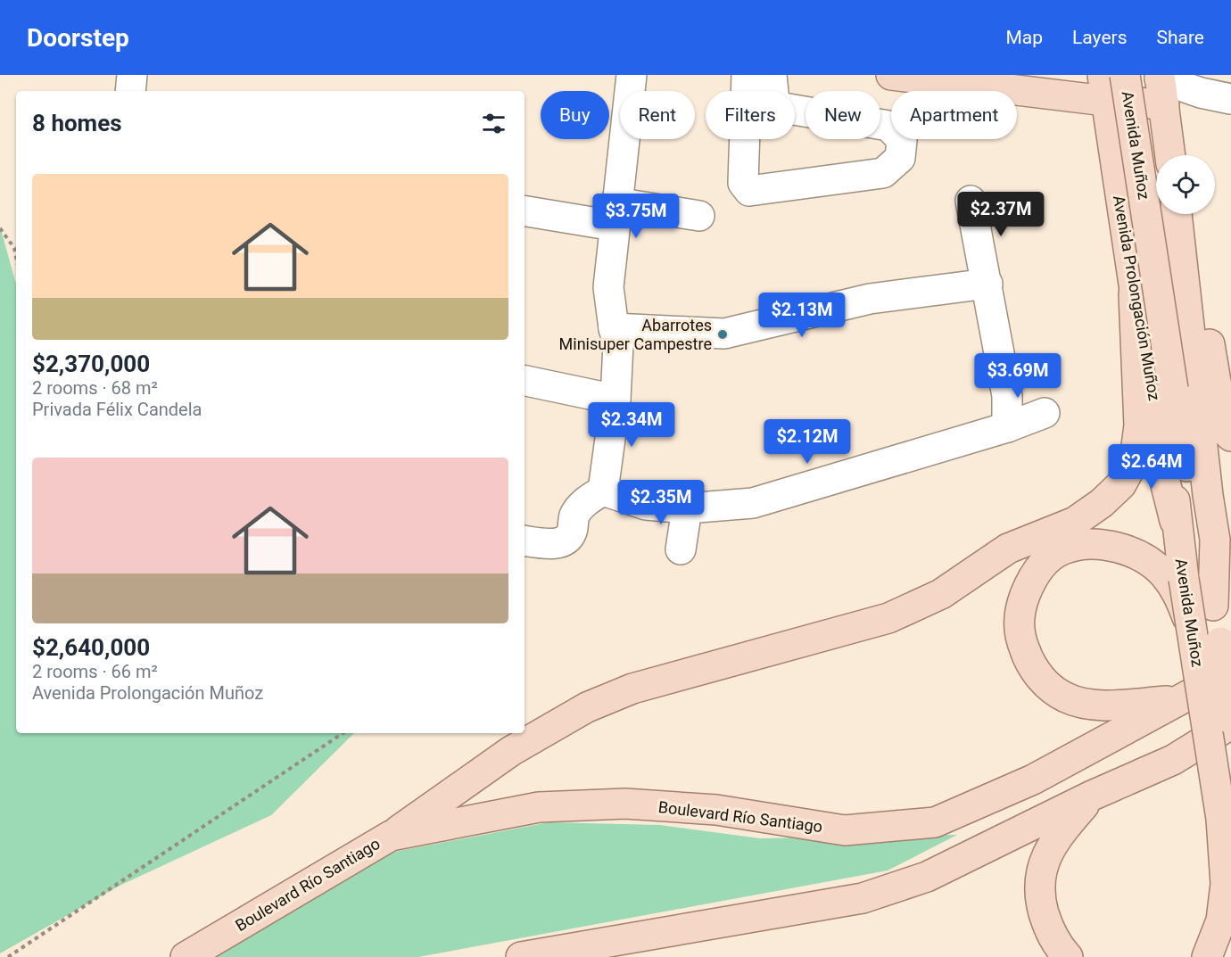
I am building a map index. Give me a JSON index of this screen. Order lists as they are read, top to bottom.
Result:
{
  "streets": {
    "main road": ["Avenida Muñoz", "Avenida Prolongación Muñoz", "Boulevard Río Santiago"]
  },
  "crossings": [
    ["Avenida Muñoz", "Avenida Prolongación Muñoz"]
  ],
  "places": ["Abarrotes Minisuper Campestre"],
  "page": {
    "header": "Doorstep",
    "nav": ["Map", "Layers", "Share"],
    "chip": [
      "Buy",
      "Rent",
      "Filters",
      "New",
      "Apartment"
    ],
    "heading": "8 homes",
    "list": [
      {
        "name": "$2,370,000",
        "note": "2 rooms · 68 m² · Privada Félix Candela"
      },
      {
        "name": "$2,640,000",
        "note": "2 rooms · 66 m² · Avenida Prolongación Muñoz"
      }
    ],
    "price": [
      "$2.37M",
      "$3.75M",
      "$2.13M",
      "$3.69M",
      "$2.34M",
      "$2.12M",
      "$2.64M",
      "$2.35M"
    ]
  }
}
